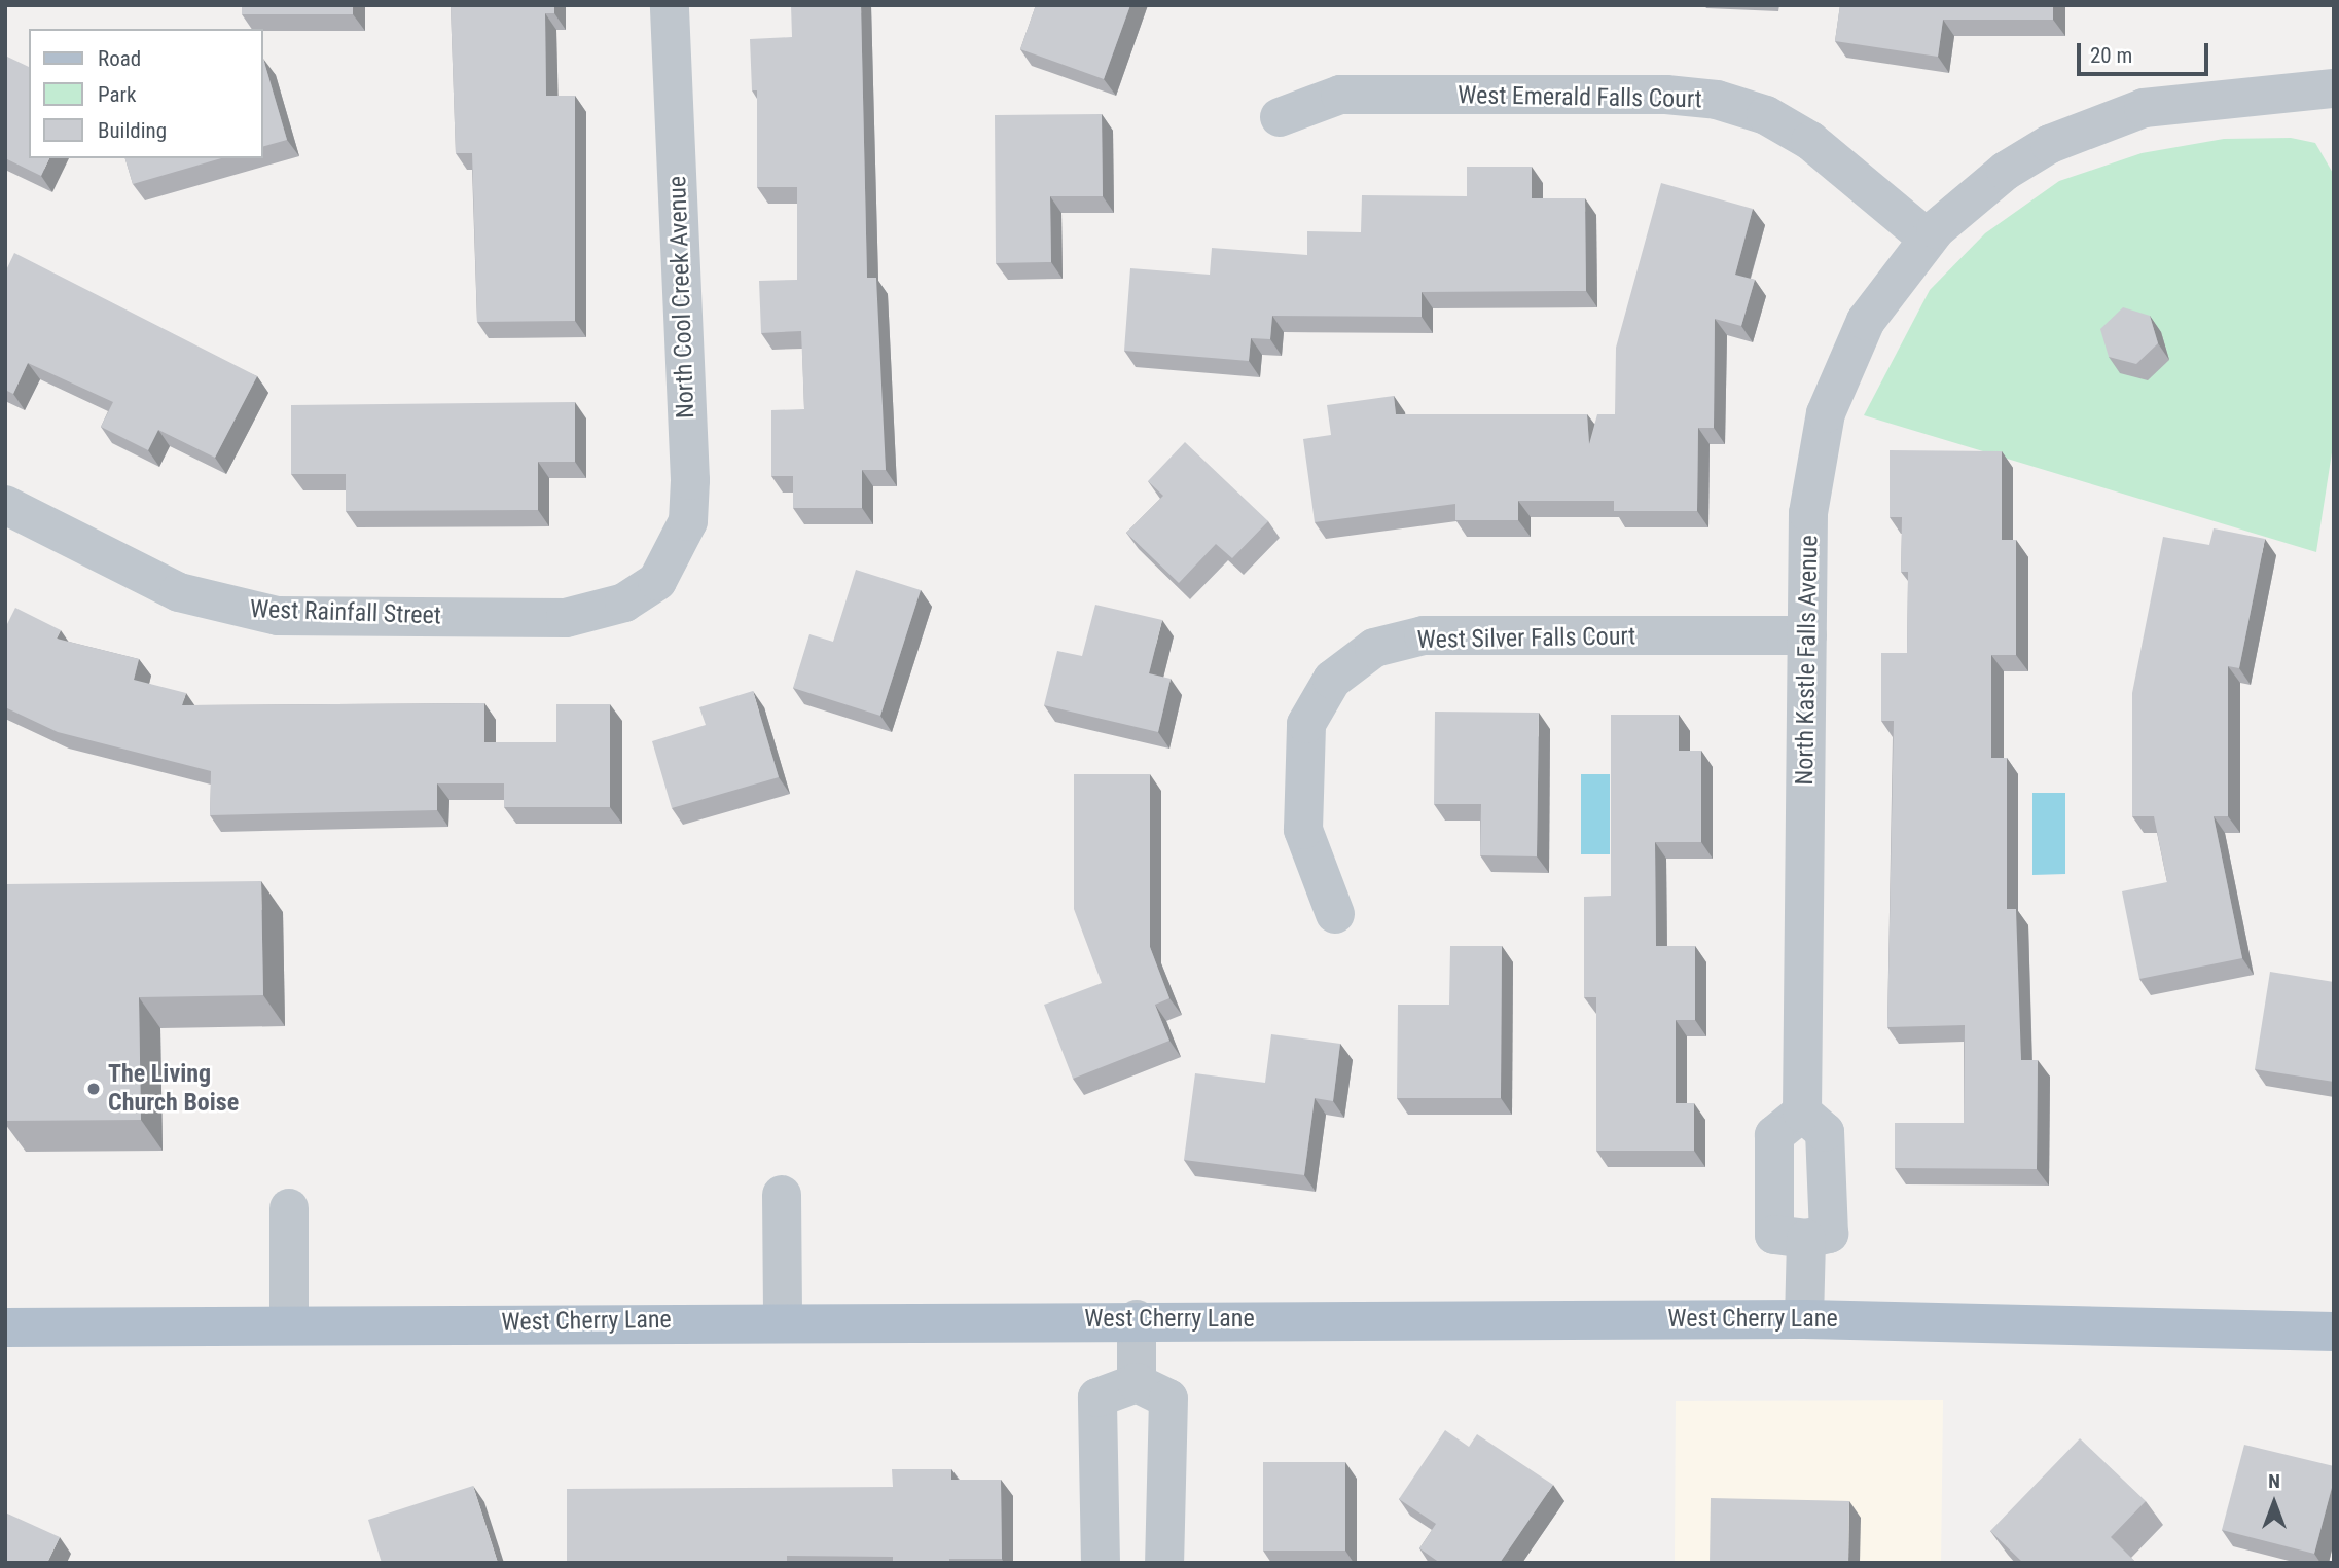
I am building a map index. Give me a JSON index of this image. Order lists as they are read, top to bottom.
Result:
{
  "streets": {
    "main road": ["West Cherry Lane"],
    "street": [
      "West Emerald Falls Court",
      "North Cool Creek Avenue",
      "West Rainfall Street",
      "West Silver Falls Court",
      "North Kastle Falls Avenue"
    ]
  },
  "crossings": [
    ["West Emerald Falls Court", "North Kastle Falls Avenue"],
    ["North Cool Creek Avenue", "West Rainfall Street"],
    ["West Silver Falls Court", "North Kastle Falls Avenue"]
  ],
  "places": ["The Living Church Boise"],
  "legend": ["Road", "Park", "Building"],
  "scale_bar": "20 m",
  "north": "top"
}
